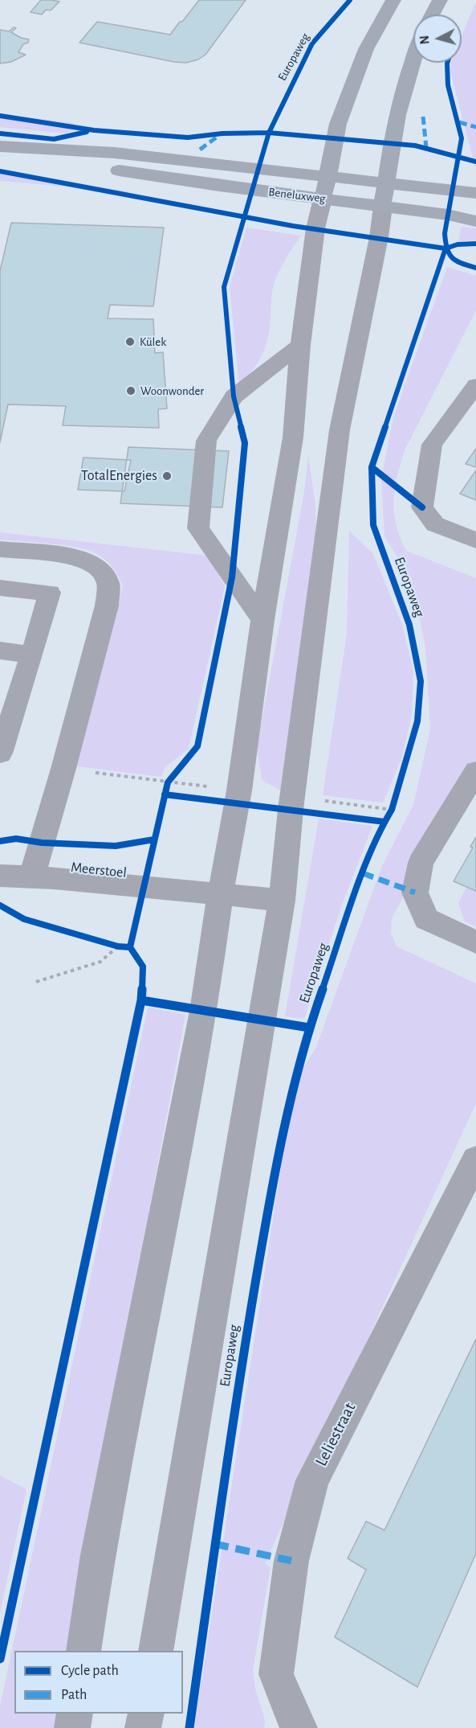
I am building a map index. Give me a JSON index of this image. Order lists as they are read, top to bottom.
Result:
{
  "streets": {
    "main road": ["Beneluxweg"],
    "street": ["Europaweg", "Meerstoel", "Leliestraat"]
  },
  "crossings": [
    ["Europaweg", "Beneluxweg"],
    ["Europaweg", "Meerstoel"]
  ],
  "places": ["Külek", "Woonwonder", "TotalEnergies"],
  "legend": ["Cycle path", "Path"],
  "north": "left"
}
